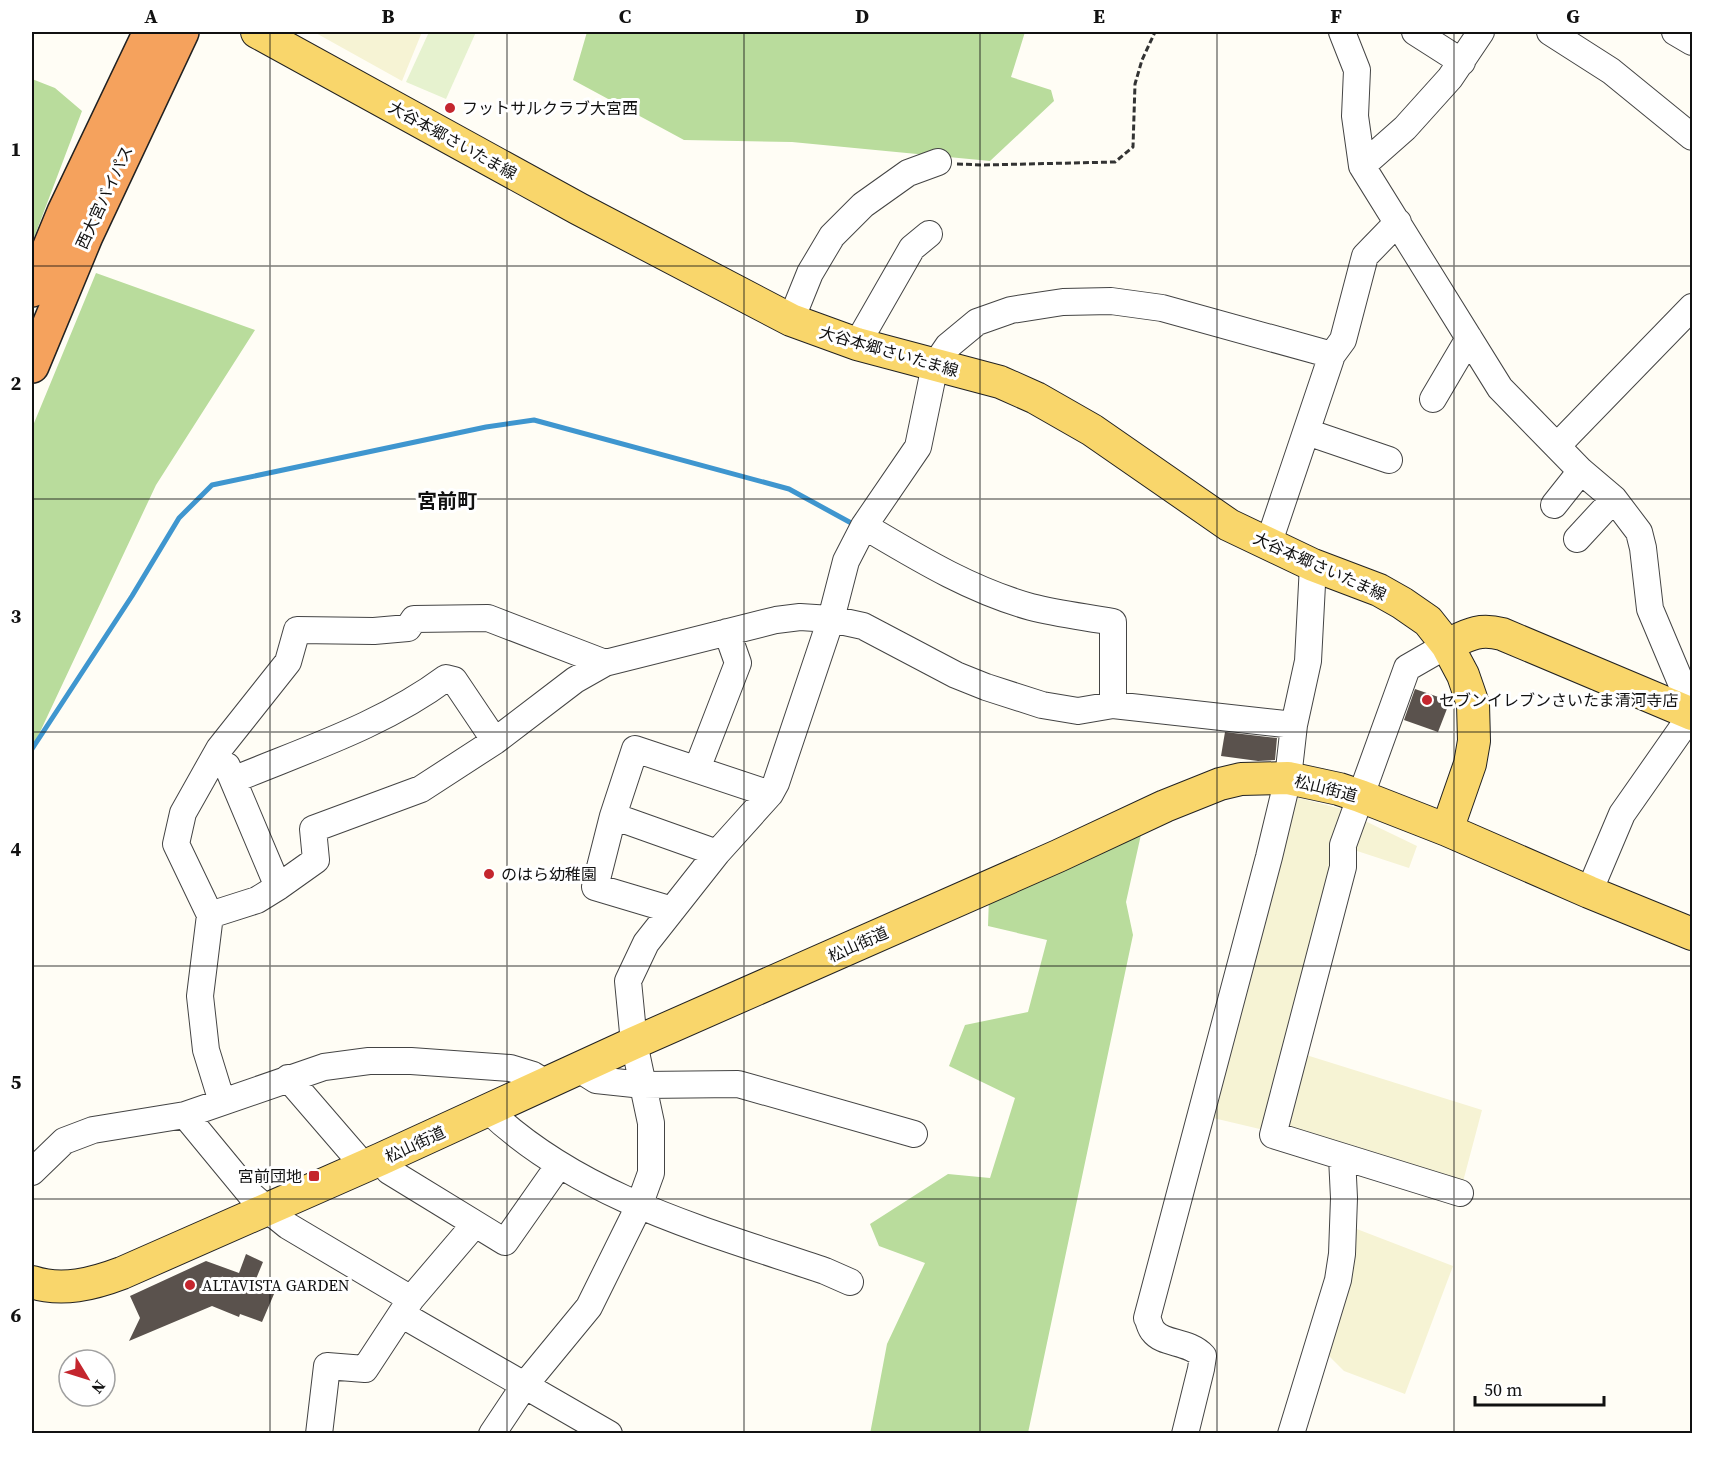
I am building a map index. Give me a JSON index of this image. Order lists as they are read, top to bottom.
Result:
{
  "streets": {
    "highway": ["西大宮バイパス"],
    "main road": ["大谷本郷さいたま線", "松山街道"]
  },
  "crossings": [
    ["大谷本郷さいたま線", "松山街道"]
  ],
  "districts": ["宮前町"],
  "places": {
    "other": [
      "フットサルクラブ大宮西",
      "セブンイレブンさいたま清河寺店",
      "のはら幼稚園",
      "ALTAVISTA GARDEN"
    ],
    "transit": ["宮前団地"]
  },
  "scale_bar": "50 m",
  "north": "bottom right",
  "grid": {
    "columns": [
      "A",
      "B",
      "C",
      "D",
      "E",
      "F",
      "G"
    ],
    "rows": [
      "1",
      "2",
      "3",
      "4",
      "5",
      "6"
    ]
  }
}
